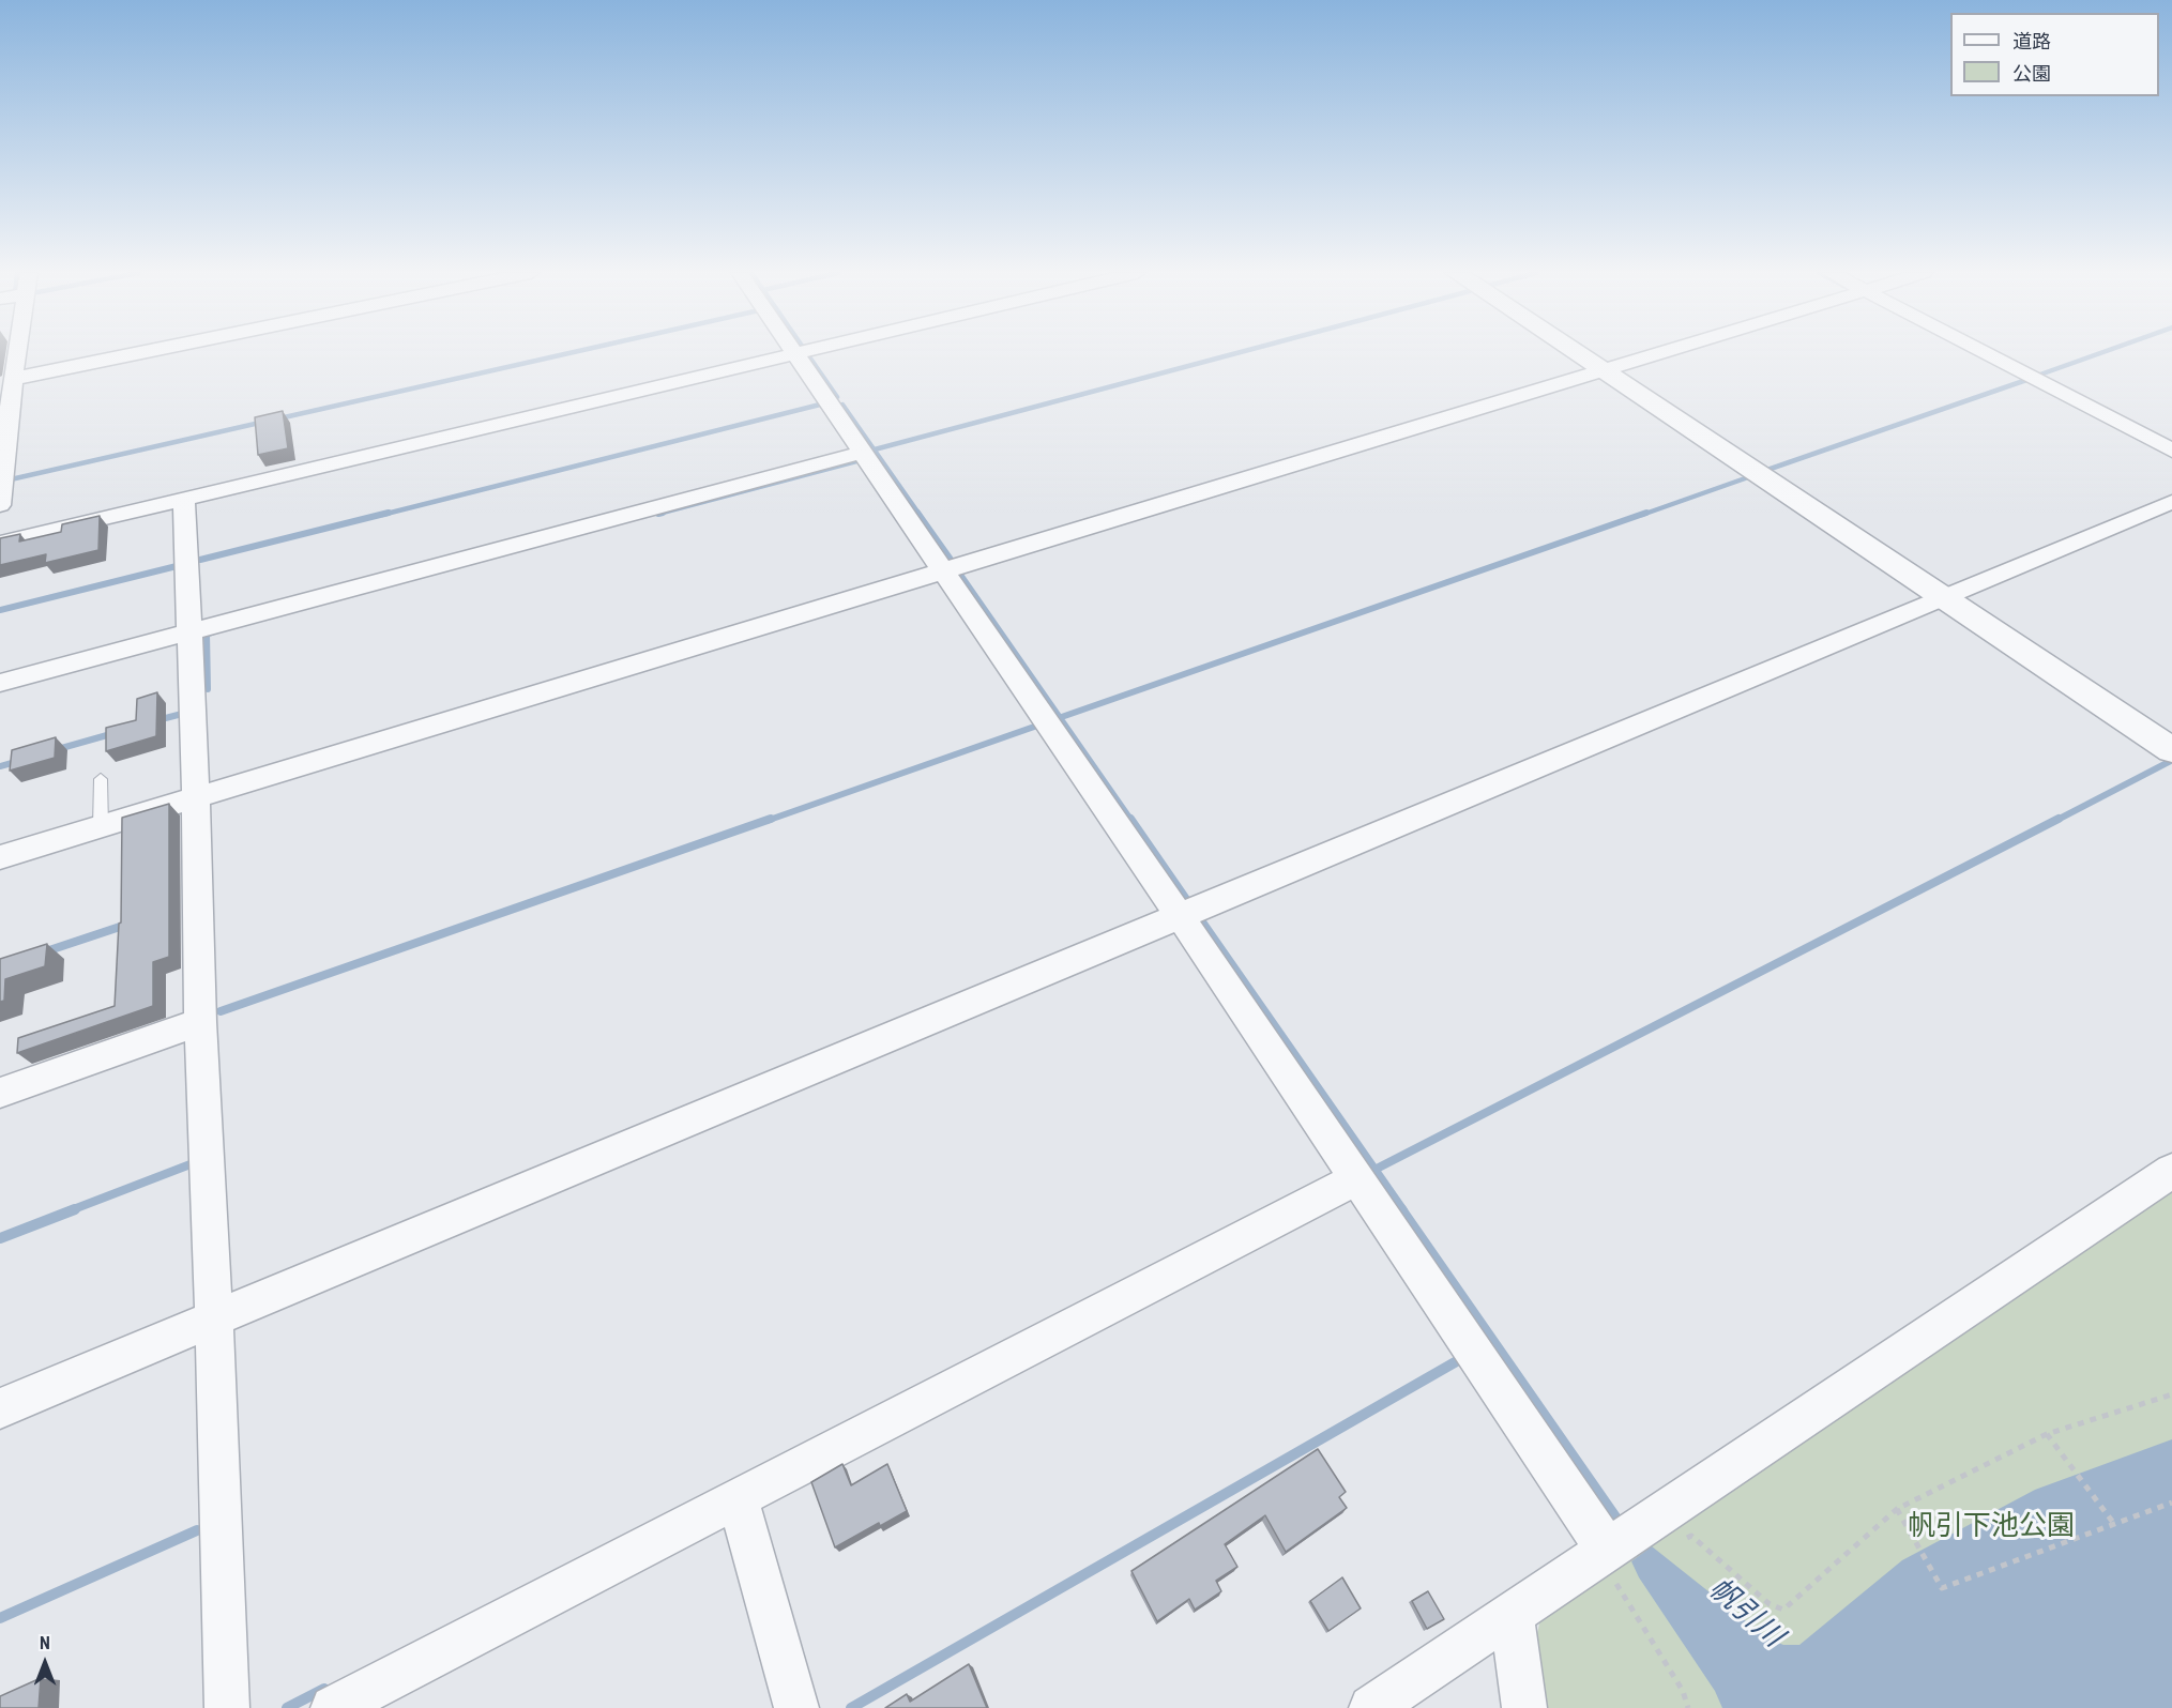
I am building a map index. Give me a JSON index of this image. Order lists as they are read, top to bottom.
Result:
{
  "water": ["帆引川"],
  "parks": ["帆引下池公園"],
  "legend": ["道路", "公園"],
  "north": "top"
}
